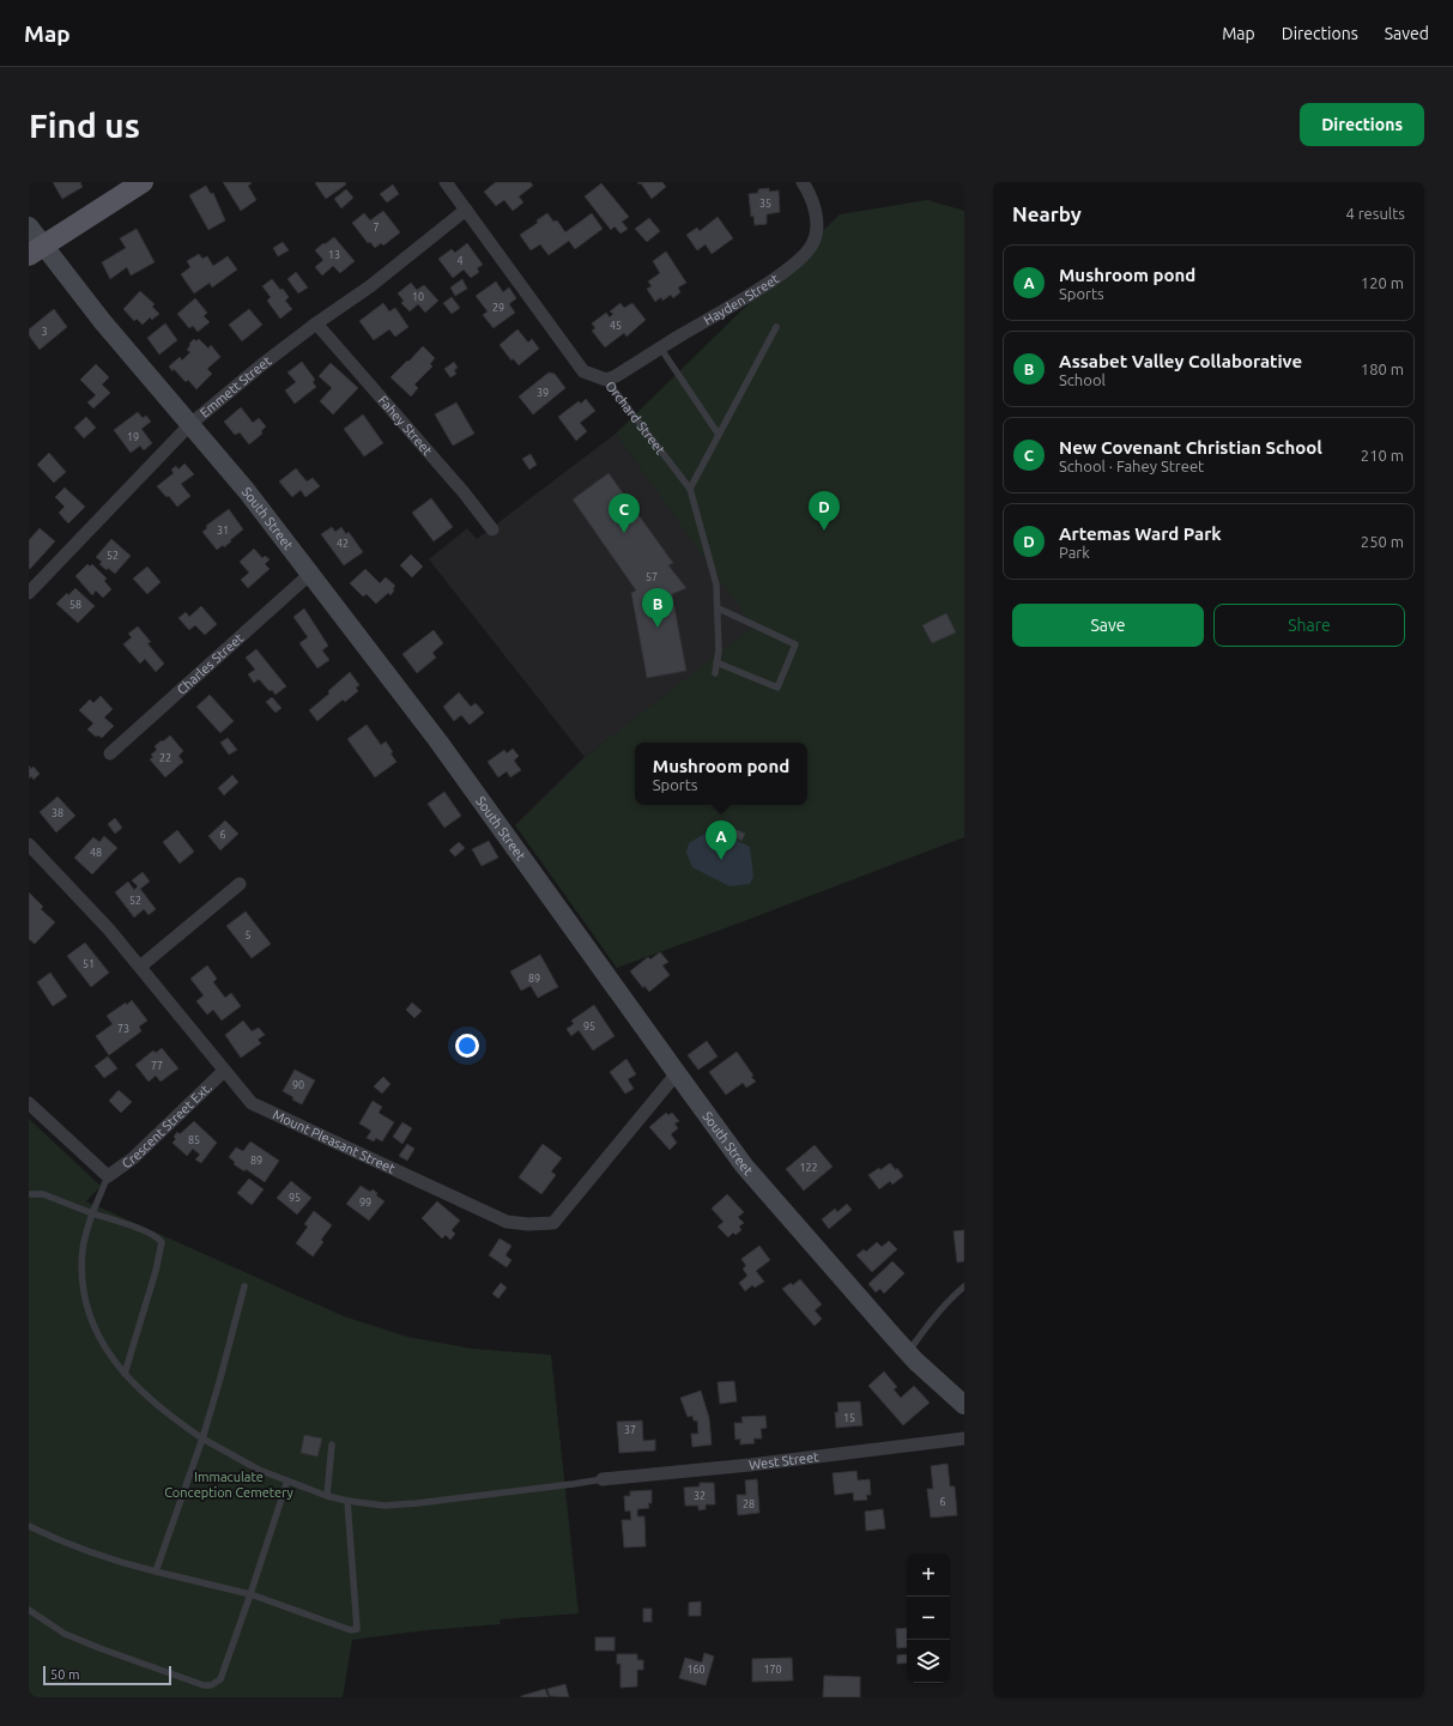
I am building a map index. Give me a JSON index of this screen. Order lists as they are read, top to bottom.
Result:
{
  "streets": {
    "main road": ["South Street"],
    "street": [
      "Hayden Street",
      "Emmett Street",
      "Orchard Street",
      "Fahey Street",
      "Charles Street",
      "Crescent Street Ext.",
      "Mount Pleasant Street",
      "West Street"
    ]
  },
  "crossings": [
    ["Hayden Street", "Orchard Street"],
    ["Emmett Street", "Orchard Street"],
    ["Emmett Street", "Fahey Street"],
    ["Emmett Street", "South Street"],
    ["South Street", "Charles Street"],
    ["South Street", "Mount Pleasant Street"],
    ["Crescent Street Ext.", "Mount Pleasant Street"]
  ],
  "parks": ["Immaculate Conception Cemetery"],
  "house_numbers": [
    "35",
    "7",
    "13",
    "4",
    "10",
    "29",
    "45",
    "3",
    "39",
    "19",
    "31",
    "42",
    "52",
    "57",
    "58",
    "22",
    "38",
    "6",
    "48",
    "52",
    "5",
    "51",
    "89",
    "95",
    "73",
    "77",
    "90",
    "85",
    "89",
    "122",
    "95",
    "99",
    "15",
    "37",
    "32",
    "6",
    "28",
    "160",
    "170"
  ],
  "scale_bar": "50 m",
  "page": {
    "header": "Map",
    "nav": ["Map", "Directions", "Saved"],
    "buttons": [
      "Directions",
      ["Save", "Share"]
    ],
    "title": "Find us",
    "heading": ["Nearby", "4 results"],
    "list": [
      {
        "mark": "A",
        "name": "Mushroom pond",
        "note": "Sports",
        "value": "120 m"
      },
      {
        "mark": "B",
        "name": "Assabet Valley Collaborative",
        "note": "School",
        "value": "180 m"
      },
      {
        "mark": "C",
        "name": "New Covenant Christian School",
        "note": "School · Fahey Street",
        "value": "210 m"
      },
      {
        "mark": "D",
        "name": "Artemas Ward Park",
        "note": "Park",
        "value": "250 m"
      }
    ],
    "pins": [
      "D",
      "C",
      "B",
      "A"
    ],
    "popup": ["Mushroom pond", "Sports"],
    "map_buttons": ["+", "−"],
    "scale": "50 m"
  }
}
